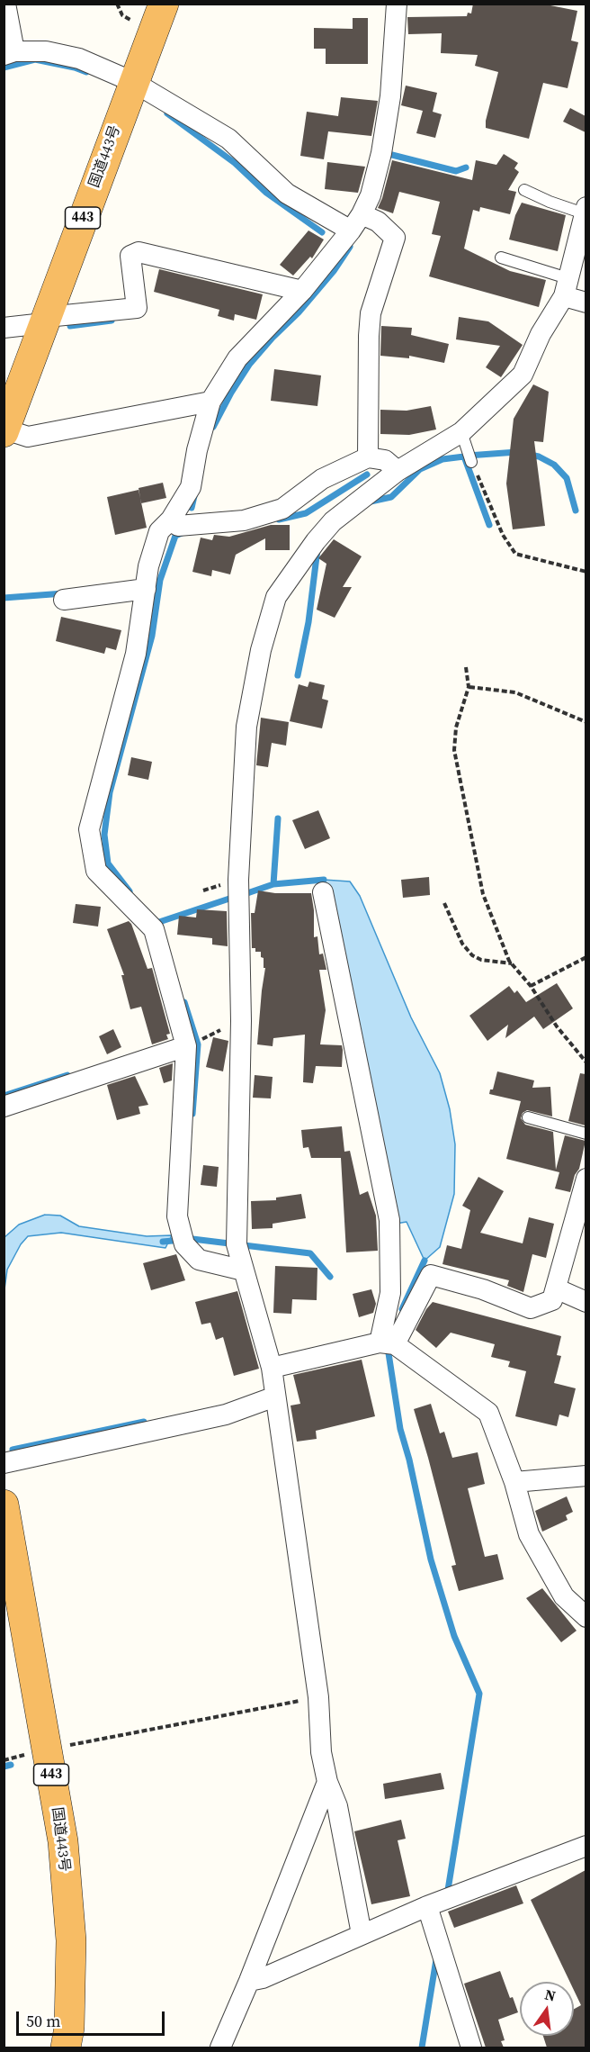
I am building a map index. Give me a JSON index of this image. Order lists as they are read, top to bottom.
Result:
{
  "streets": {
    "highway": ["国道443号", "443"]
  },
  "scale_bar": "50 m",
  "north": "top"
}
